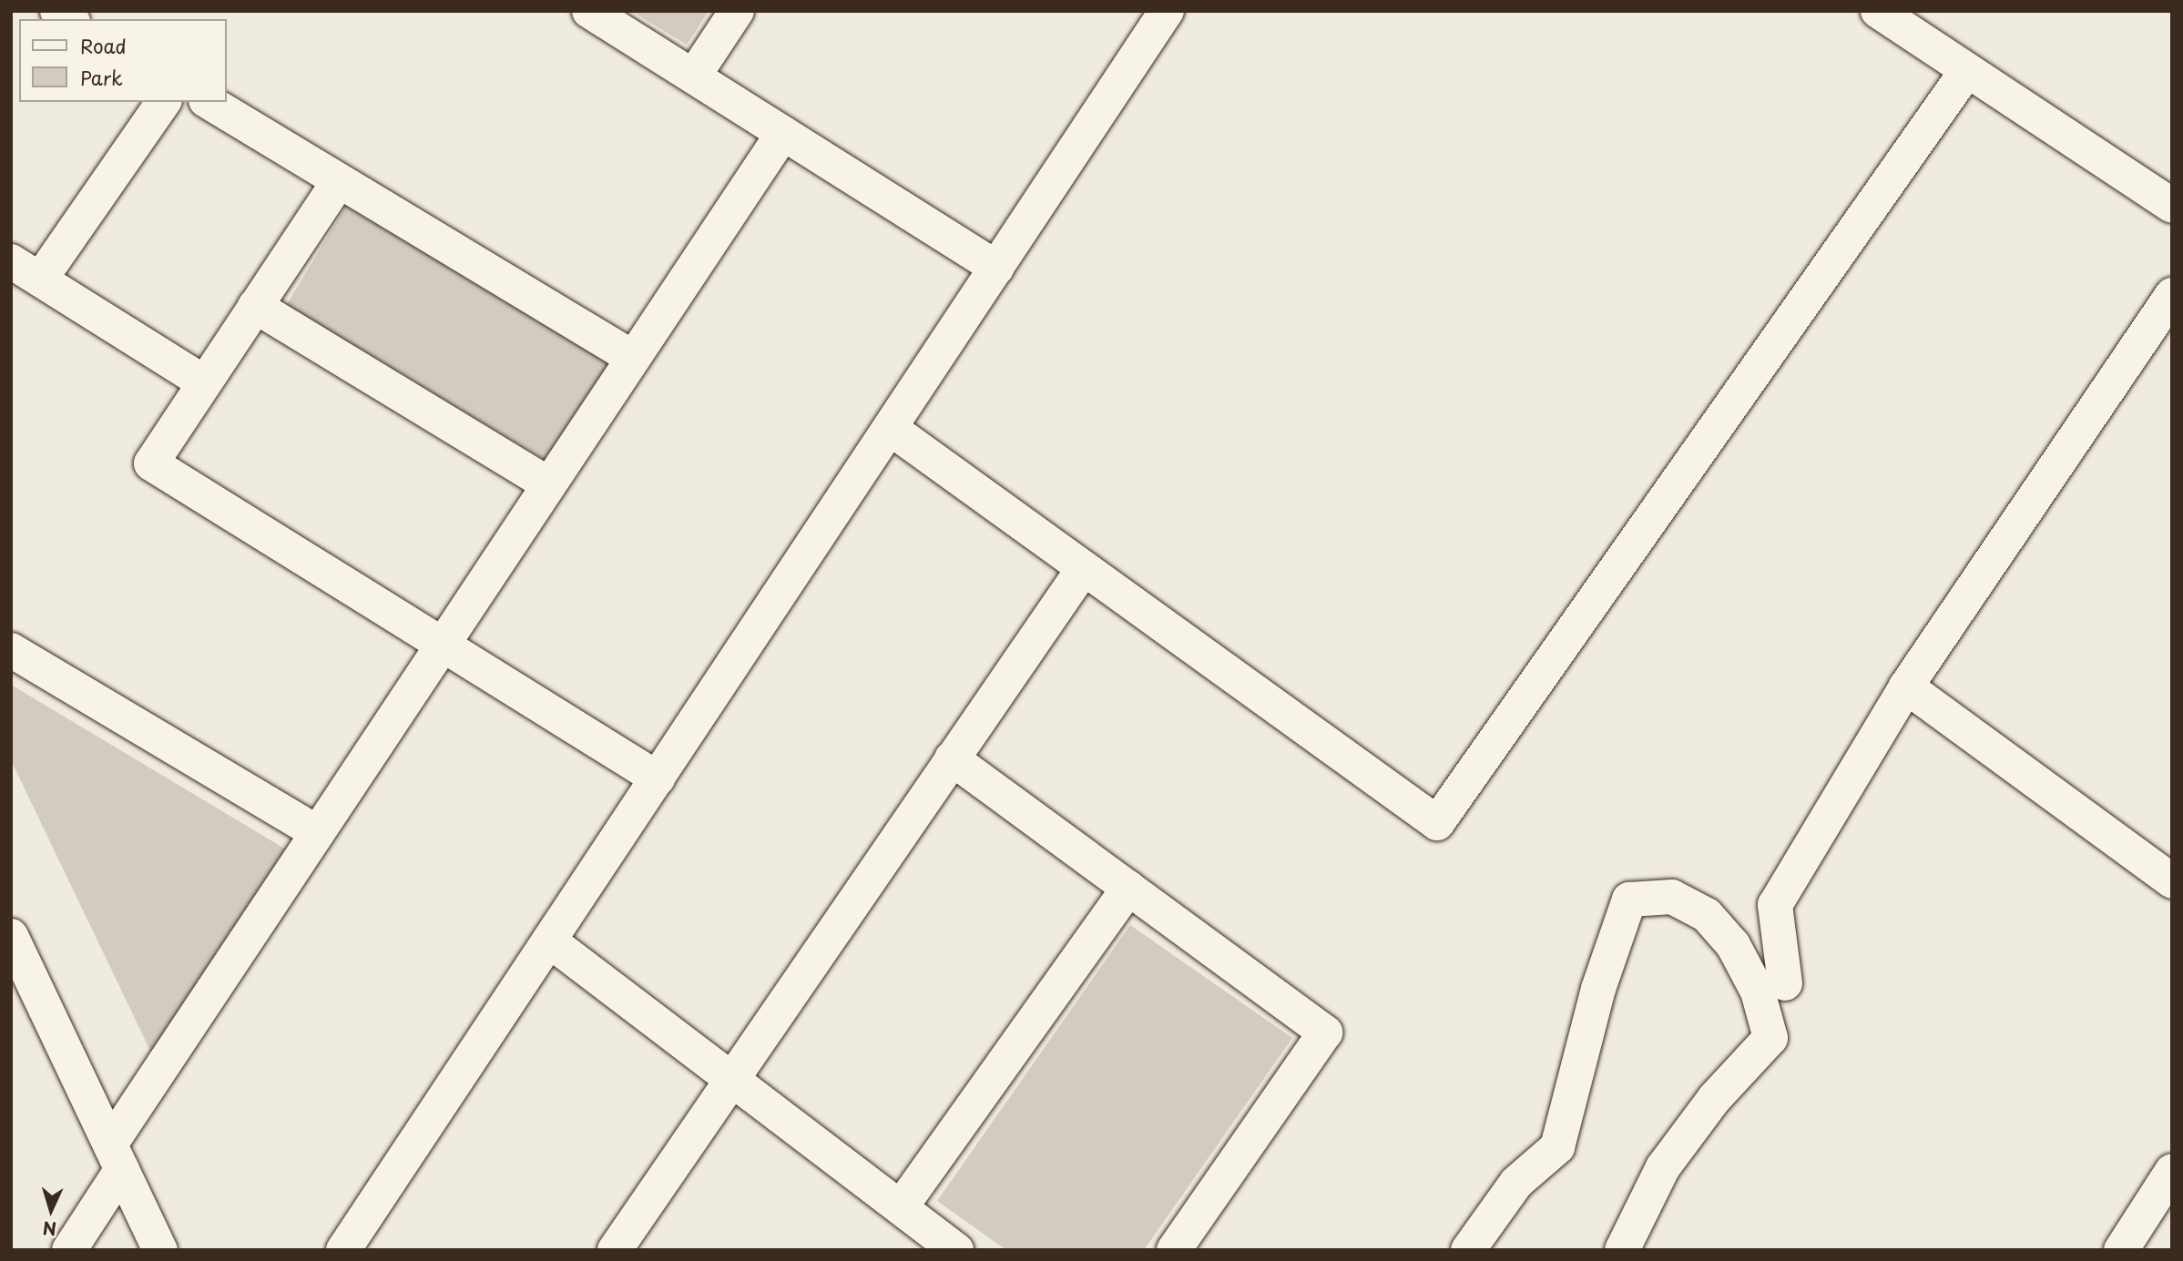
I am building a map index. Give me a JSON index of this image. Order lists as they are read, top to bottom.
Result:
{
  "legend": ["Road", "Park"],
  "north": "bottom"
}
